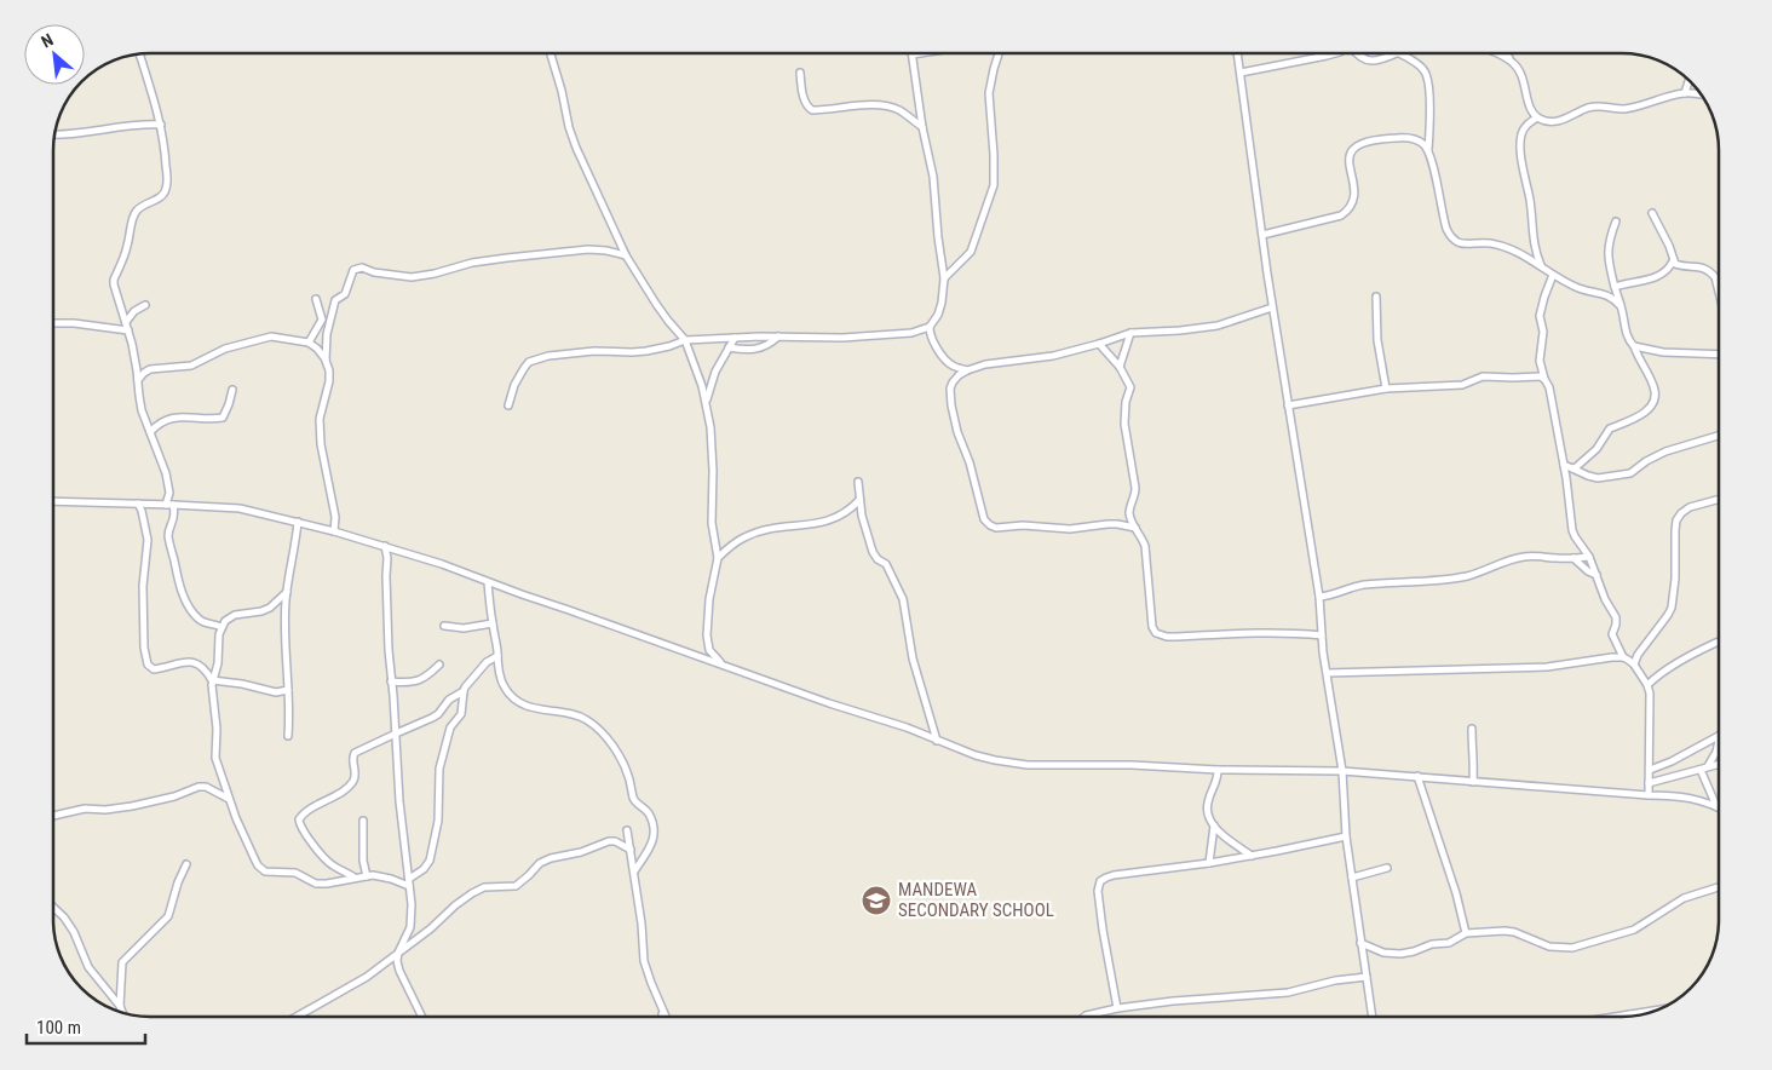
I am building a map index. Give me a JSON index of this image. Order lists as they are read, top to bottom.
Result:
{
  "places": {
    "school or university": ["MANDEWA SECONDARY SCHOOL"]
  },
  "scale_bar": "100 m",
  "north": "top left"
}
